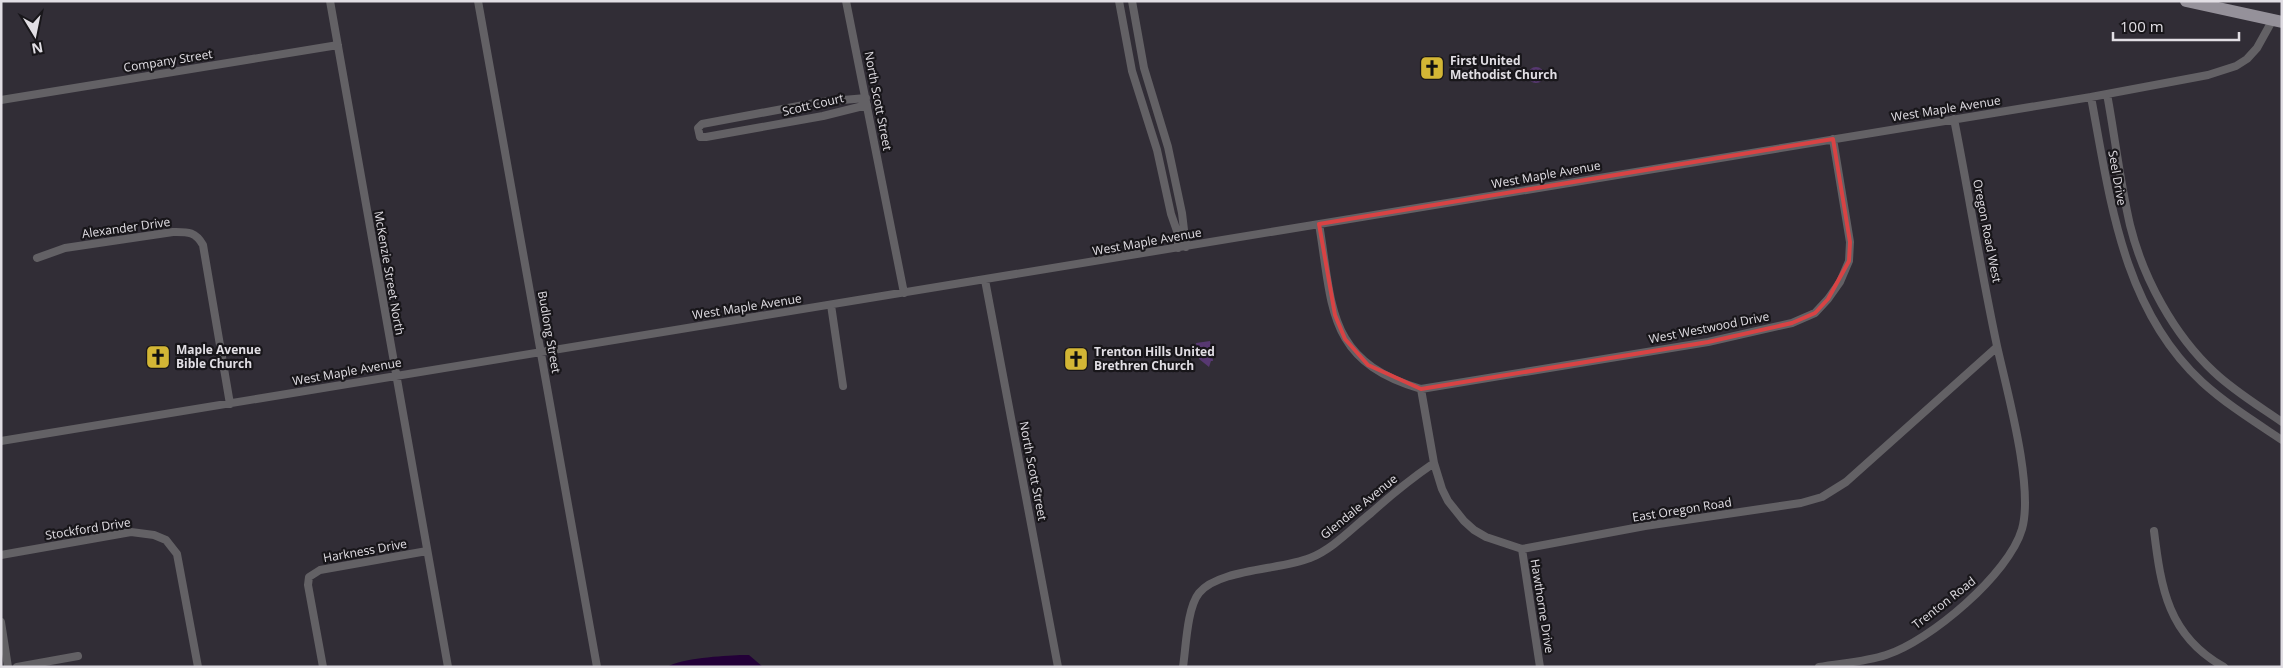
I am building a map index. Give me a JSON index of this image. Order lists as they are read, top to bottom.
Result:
{
  "streets": {
    "street": [
      "Company Street",
      "North Scott Street",
      "Scott Court",
      "West Maple Avenue",
      "Seel Drive",
      "Alexander Drive",
      "Oregon Road West",
      "McKenzie Street North",
      "West Westwood Drive",
      "Budlong Street",
      "Glendale Avenue",
      "East Oregon Road",
      "Stockford Drive",
      "Harkness Drive",
      "Trenton Road",
      "Hawthorne Drive"
    ]
  },
  "crossings": [
    ["Company Street", "McKenzie Street North"],
    ["North Scott Street", "Scott Court"],
    ["North Scott Street", "West Maple Avenue"],
    ["West Maple Avenue", "Seel Drive"],
    ["West Maple Avenue", "Alexander Drive"],
    ["West Maple Avenue", "Oregon Road West"],
    ["West Maple Avenue", "McKenzie Street North"],
    ["West Maple Avenue", "West Westwood Drive"],
    ["West Maple Avenue", "Budlong Street"],
    ["Oregon Road West", "East Oregon Road"],
    ["Oregon Road West", "Trenton Road"],
    ["McKenzie Street North", "Harkness Drive"],
    ["West Westwood Drive", "East Oregon Road"],
    ["Glendale Avenue", "East Oregon Road"],
    ["East Oregon Road", "Trenton Road"],
    ["East Oregon Road", "Hawthorne Drive"]
  ],
  "places": {
    "church": ["First United Methodist Church", "Maple Avenue Bible Church", "Trenton Hills United Brethren Church"]
  },
  "scale_bar": "100 m",
  "north": "bottom"
}
